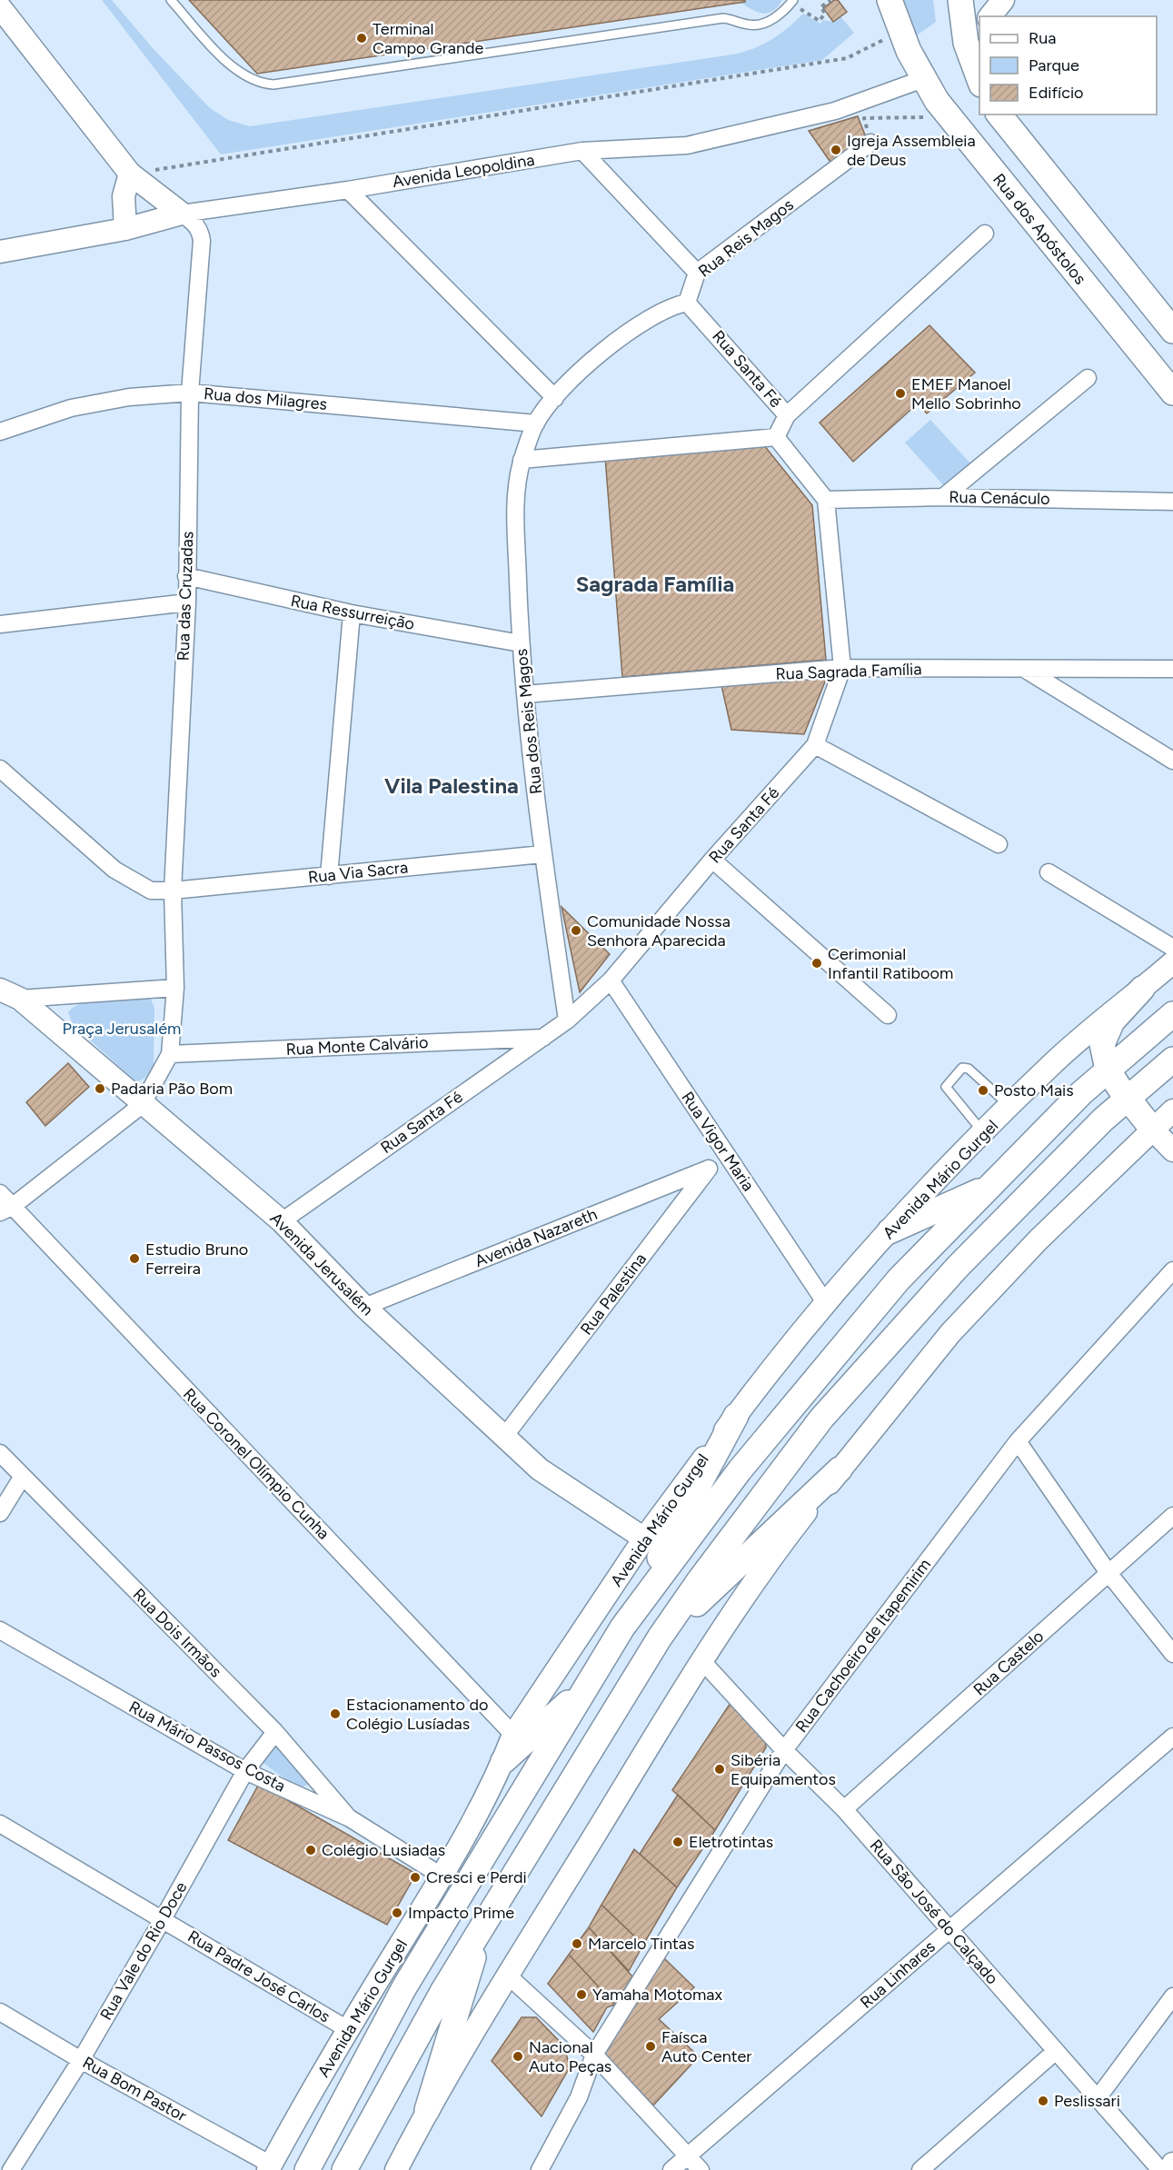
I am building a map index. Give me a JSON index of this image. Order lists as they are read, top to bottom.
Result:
{
  "streets": {
    "main road": [
      "Avenida Leopoldina",
      "Rua dos Apóstolos",
      "Avenida Mário Gurgel",
      "Avenida Jerusalém"
    ],
    "street": [
      "Rua Reis Magos",
      "Rua Santa Fé",
      "Rua dos Milagres",
      "Rua Cenáculo",
      "Rua das Cruzadas",
      "Rua Ressurreição",
      "Rua Sagrada Família",
      "Rua dos Reis Magos",
      "Rua Via Sacra",
      "Rua Monte Calvário",
      "Rua Vigor Maria",
      "Avenida Nazareth",
      "Rua Palestina",
      "Rua Coronel Olímpio Cunha",
      "Rua Dois Irmãos",
      "Rua Cachoeiro de Itapemirim",
      "Rua Castelo",
      "Rua Mário Passos Costa",
      "Rua São José do Calçado",
      "Rua Vale do Rio Doce",
      "Rua Linhares",
      "Rua Padre José Carlos",
      "Rua Bom Pastor"
    ]
  },
  "crossings": [
    ["Avenida Leopoldina", "Rua dos Apóstolos"],
    ["Avenida Leopoldina", "Rua das Cruzadas"],
    ["Rua Reis Magos", "Rua Santa Fé"],
    ["Rua Santa Fé", "Rua Cenáculo"],
    ["Rua Santa Fé", "Rua Sagrada Família"],
    ["Rua Santa Fé", "Rua dos Reis Magos"],
    ["Rua Santa Fé", "Rua Monte Calvário"],
    ["Rua Santa Fé", "Rua Vigor Maria"],
    ["Rua Santa Fé", "Avenida Jerusalém"],
    ["Rua dos Milagres", "Rua das Cruzadas"],
    ["Rua dos Milagres", "Rua dos Reis Magos"],
    ["Rua das Cruzadas", "Rua Ressurreição"],
    ["Rua das Cruzadas", "Rua Via Sacra"],
    ["Rua das Cruzadas", "Rua Monte Calvário"],
    ["Rua das Cruzadas", "Avenida Jerusalém"],
    ["Rua Ressurreição", "Rua dos Reis Magos"],
    ["Rua Sagrada Família", "Rua dos Reis Magos"],
    ["Rua dos Reis Magos", "Rua Via Sacra"],
    ["Rua Vigor Maria", "Avenida Mário Gurgel"],
    ["Rua Vigor Maria", "Rua Palestina"],
    ["Avenida Mário Gurgel", "Avenida Jerusalém"],
    ["Avenida Mário Gurgel", "Rua Coronel Olímpio Cunha"],
    ["Avenida Mário Gurgel", "Rua Mário Passos Costa"],
    ["Avenida Mário Gurgel", "Rua Padre José Carlos"],
    ["Avenida Mário Gurgel", "Rua Bom Pastor"],
    ["Avenida Nazareth", "Avenida Jerusalém"],
    ["Avenida Nazareth", "Rua Palestina"],
    ["Avenida Jerusalém", "Rua Palestina"],
    ["Rua Dois Irmãos", "Rua Mário Passos Costa"],
    ["Rua Dois Irmãos", "Rua Vale do Rio Doce"],
    ["Rua Cachoeiro de Itapemirim", "Rua São José do Calçado"],
    ["Rua Castelo", "Rua São José do Calçado"],
    ["Rua Mário Passos Costa", "Rua Vale do Rio Doce"],
    ["Rua São José do Calçado", "Rua Linhares"],
    ["Rua Vale do Rio Doce", "Rua Padre José Carlos"],
    ["Rua Vale do Rio Doce", "Rua Bom Pastor"]
  ],
  "districts": ["Sagrada Família", "Vila Palestina"],
  "parks": ["Praça Jerusalém"],
  "places": [
    "Terminal Campo Grande",
    "Igreja Assembleia de Deus",
    "EMEF Manoel Mello Sobrinho",
    "Comunidade Nossa Senhora Aparecida",
    "Cerimonial Infantil Ratiboom",
    "Padaria Pão Bom",
    "Posto Mais",
    "Estudio Bruno Ferreira",
    "Estacionamento do Colégio Lusíadas",
    "Sibéria Equipamentos",
    "Eletrotintas",
    "Colégio Lusiadas",
    "Cresci e Perdi",
    "Impacto Prime",
    "Marcelo Tintas",
    "Yamaha Motomax",
    "Faísca Auto Center",
    "Nacional Auto Peças",
    "Peslissari"
  ],
  "legend": ["Rua", "Parque", "Edifício"]
}
